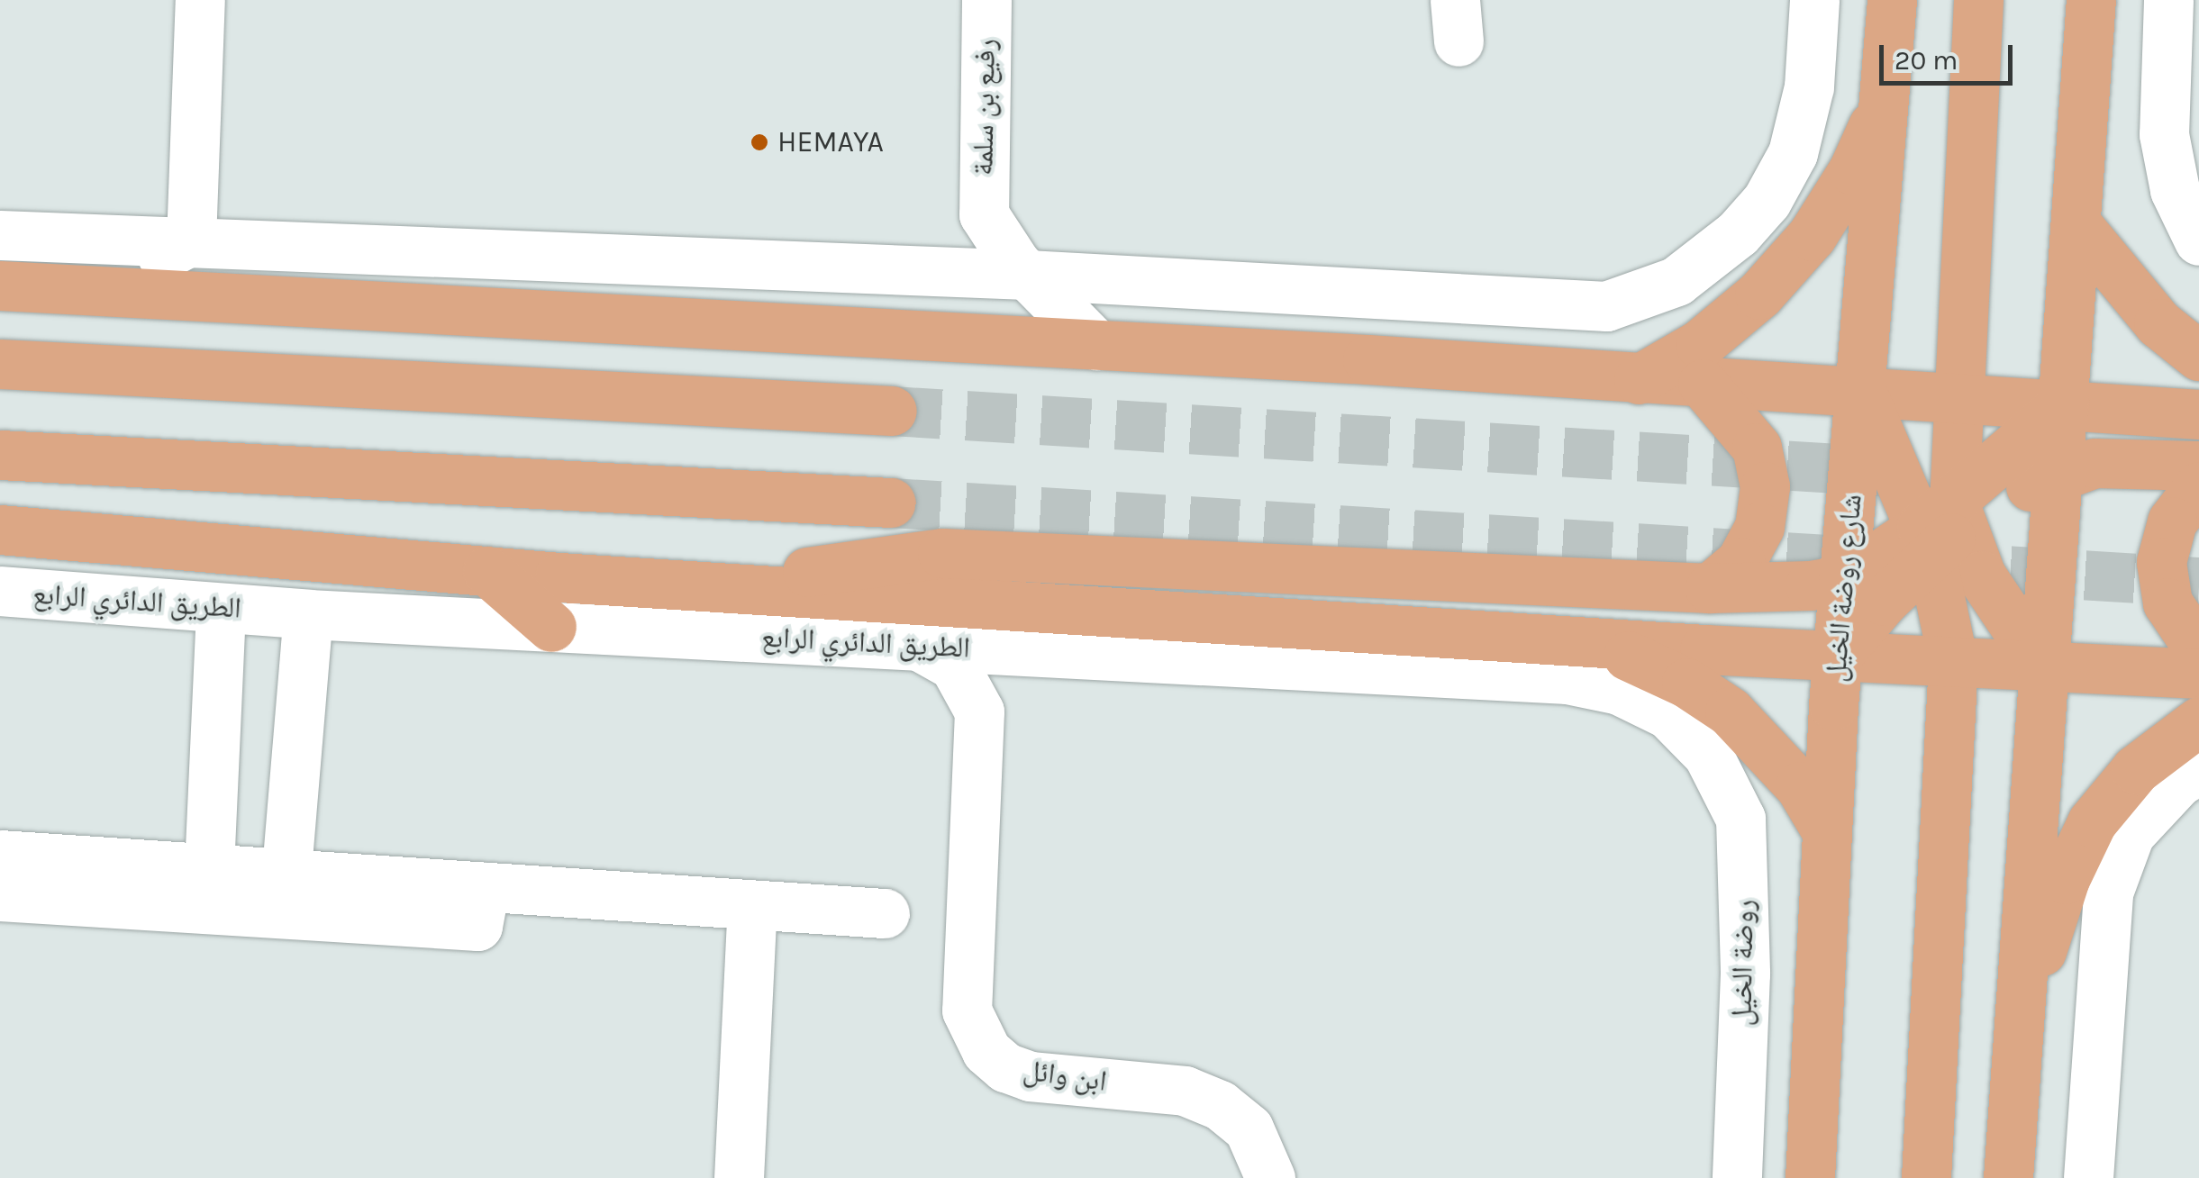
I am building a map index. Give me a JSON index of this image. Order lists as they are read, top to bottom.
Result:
{
  "streets": {
    "main road": ["شارع روضة الخيل"],
    "street": [
      "رفيع بن سلمة",
      "الطريق الدائري الرابع",
      "روضة الخيل",
      "ابن وائل"
    ]
  },
  "crossings": [
    ["الطريق الدائري الرابع", "روضة الخيل"],
    ["الطريق الدائري الرابع", "ابن وائل"]
  ],
  "places": ["HEMAYA"],
  "scale_bar": "20 m"
}
